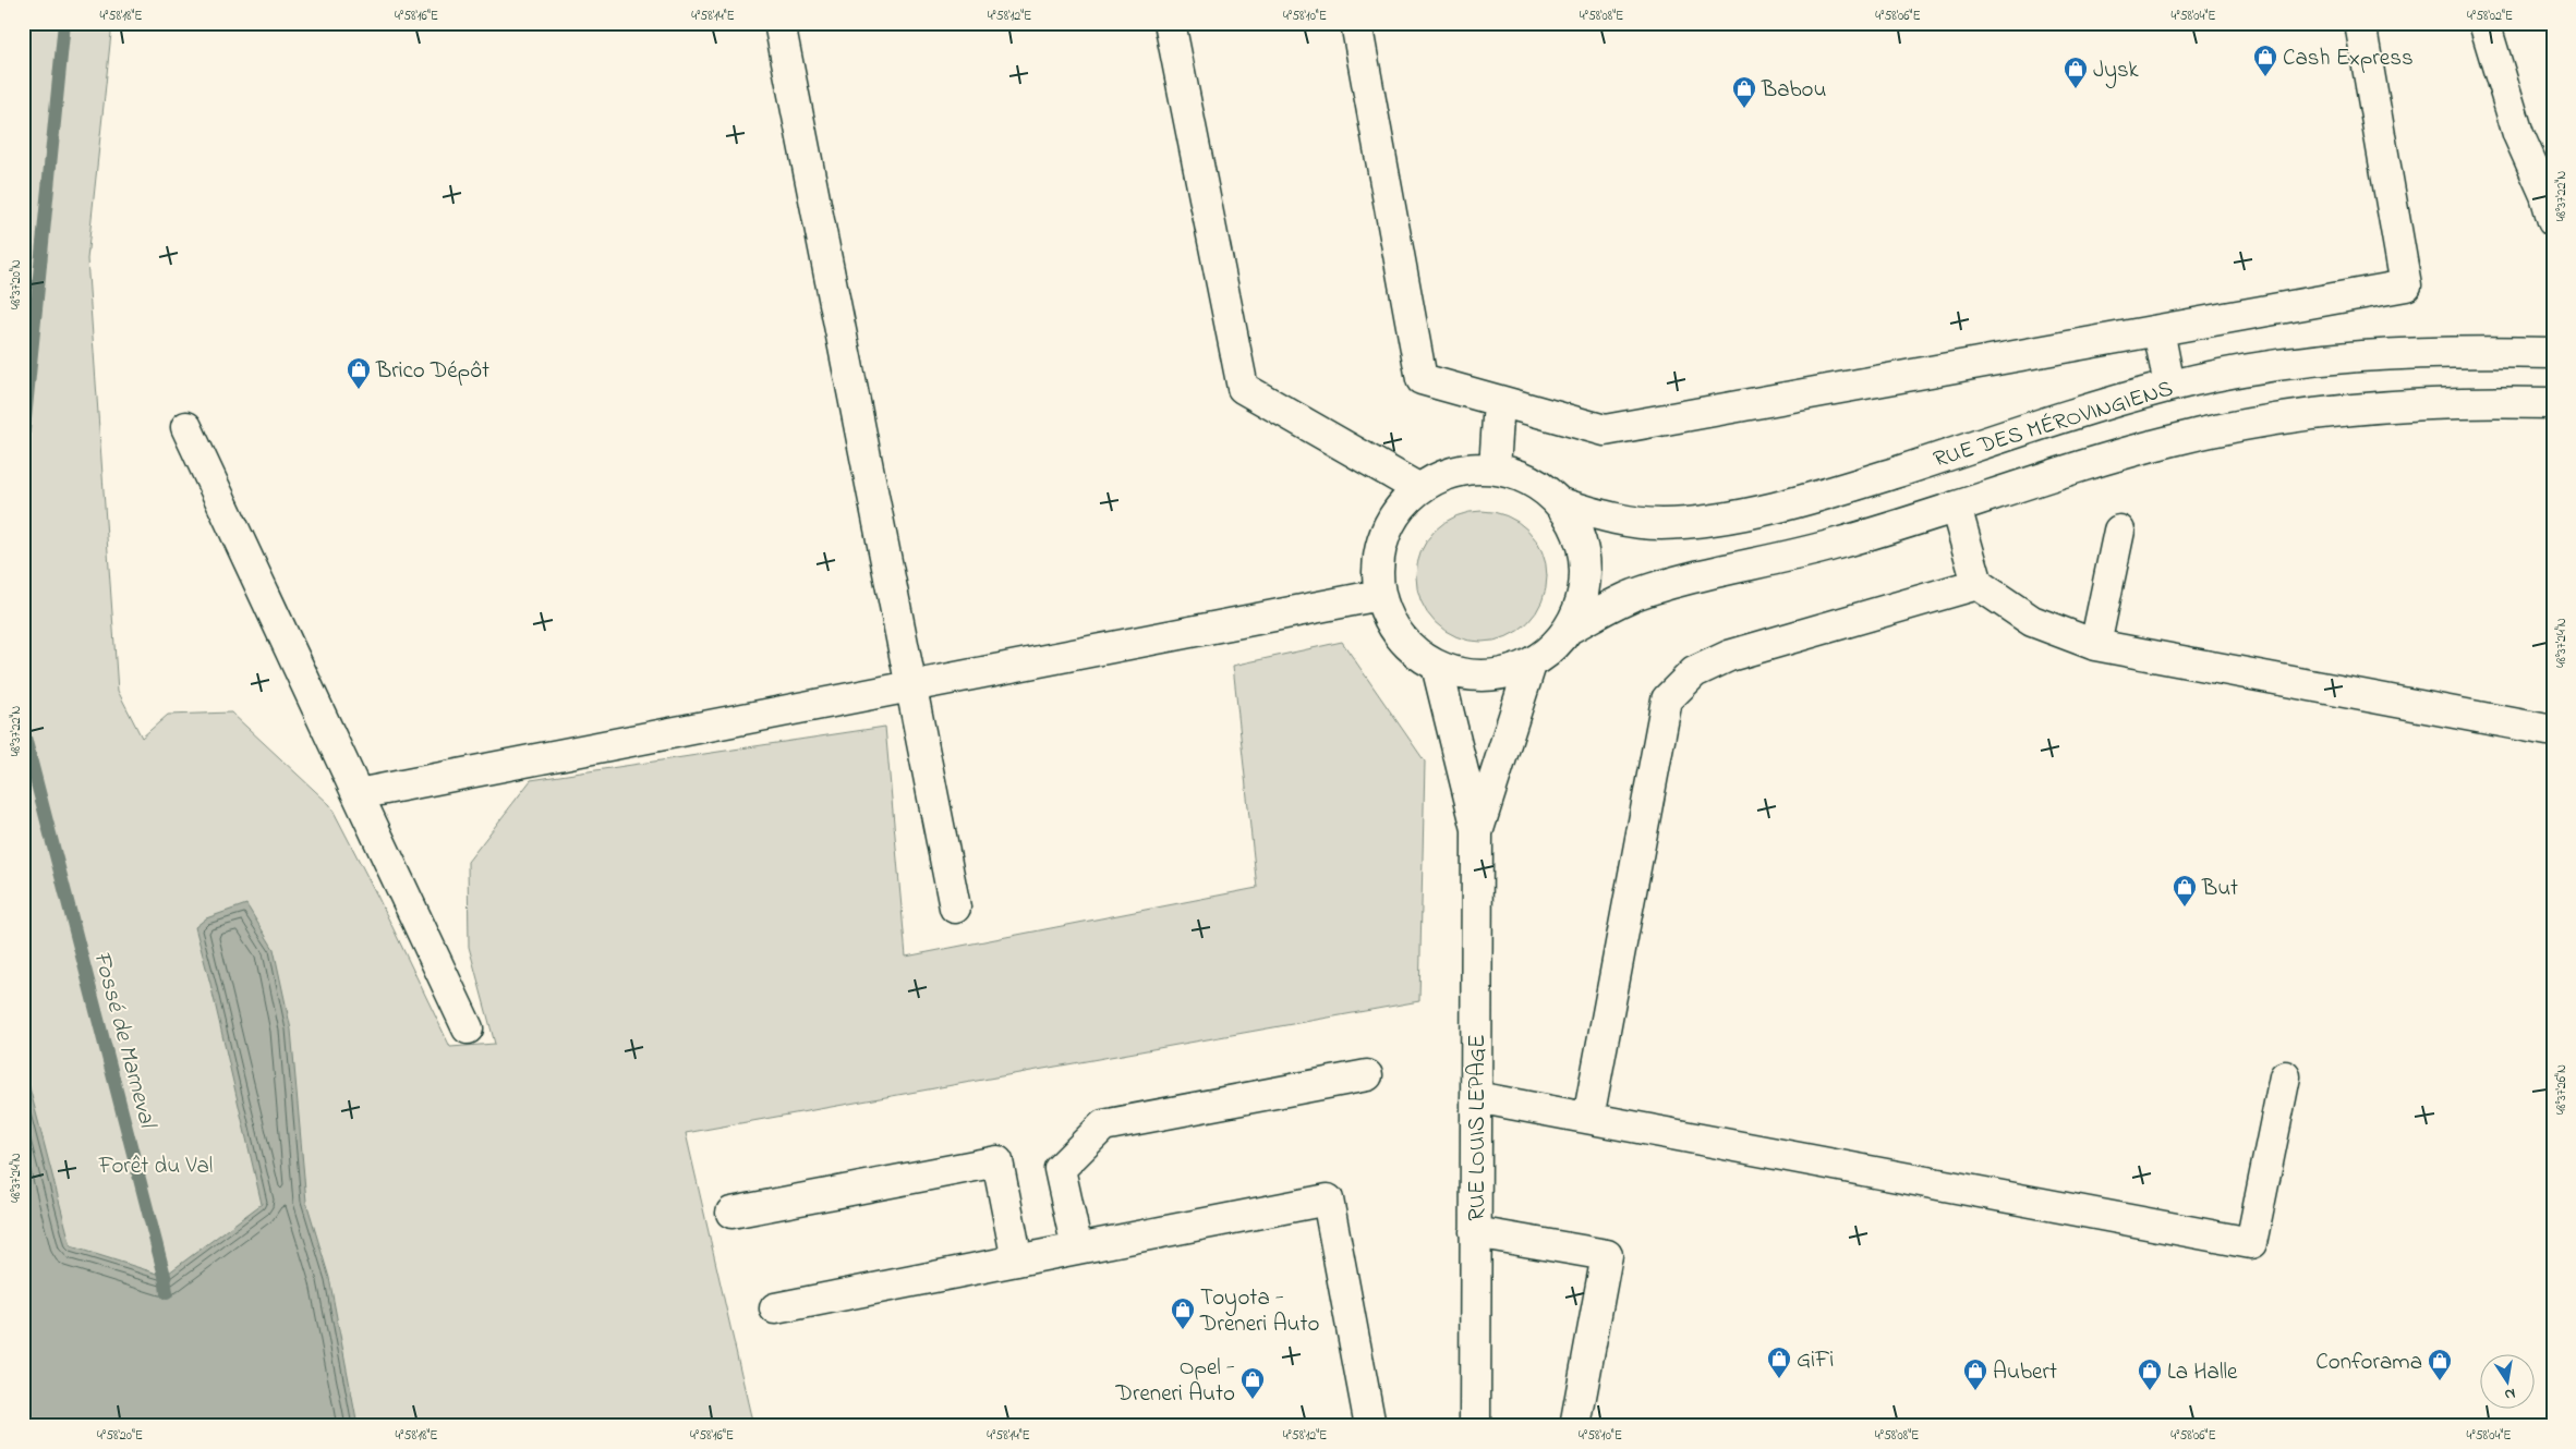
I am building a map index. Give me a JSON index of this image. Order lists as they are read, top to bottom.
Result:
{
  "streets": {
    "street": ["RUE DES MÉROVINGIENS", "RUE LOUIS LEPAGE"]
  },
  "water": ["Fossé de Marneval"],
  "parks": ["Forêt du Val"],
  "places": {
    "shop": [
      "Cash Express",
      "Jysk",
      "Babou",
      "Brico Dépôt",
      "But",
      "Toyota - Dreneri Auto",
      "GiFi",
      "Conforama",
      "Aubert",
      "La Halle",
      "Opel - Dreneri Auto"
    ]
  },
  "north": "bottom",
  "coordinates": [
    "4°58'18\"E",
    "4°58'16\"E",
    "4°58'14\"E",
    "4°58'12\"E",
    "4°58'10\"E",
    "4°58'08\"E",
    "4°58'06\"E",
    "4°58'04\"E",
    "4°58'02\"E",
    "48°37'22\"N",
    "48°37'20\"N",
    "48°37'24\"N",
    "48°37'26\"N",
    "4°58'20\"E"
  ]
}
